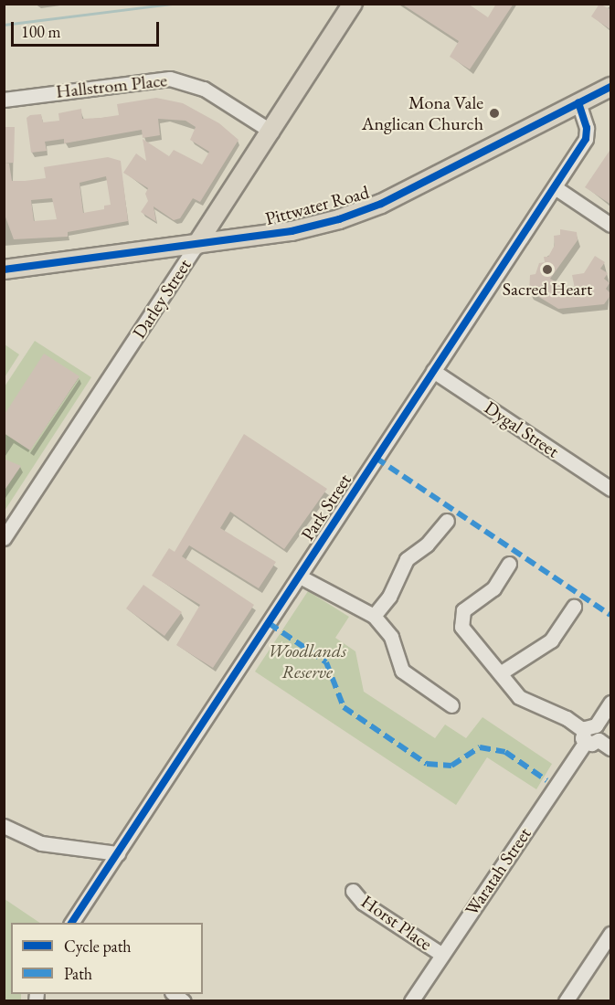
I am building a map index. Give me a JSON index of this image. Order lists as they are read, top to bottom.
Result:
{
  "streets": {
    "main road": ["Pittwater Road", "Darley Street"],
    "street": [
      "Hallstrom Place",
      "Dygal Street",
      "Park Street",
      "Waratah Street",
      "Horst Place"
    ]
  },
  "crossings": [
    ["Hallstrom Place", "Darley Street"],
    ["Pittwater Road", "Darley Street"],
    ["Pittwater Road", "Park Street"],
    ["Dygal Street", "Park Street"],
    ["Waratah Street", "Horst Place"]
  ],
  "parks": ["Woodlands Reserve"],
  "places": ["Mona Vale Anglican Church", "Sacred Heart"],
  "legend": ["Cycle path", "Path"],
  "scale_bar": "100 m"
}
